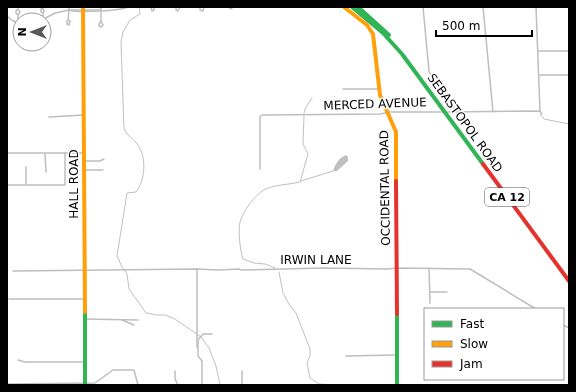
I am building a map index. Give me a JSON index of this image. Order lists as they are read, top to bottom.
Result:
{
  "streets": {
    "street": [
      "MERCED AVENUE",
      "SEBASTOPOL ROAD",
      "HALL ROAD",
      "OCCIDENTAL ROAD",
      "CA 12",
      "IRWIN LANE"
    ]
  },
  "crossings": [
    ["MERCED AVENUE", "SEBASTOPOL ROAD"],
    ["MERCED AVENUE", "OCCIDENTAL ROAD"],
    ["HALL ROAD", "IRWIN LANE"],
    ["OCCIDENTAL ROAD", "IRWIN LANE"]
  ],
  "legend": ["Fast", "Slow", "Jam"],
  "scale_bar": "500 m",
  "north": "left"
}
